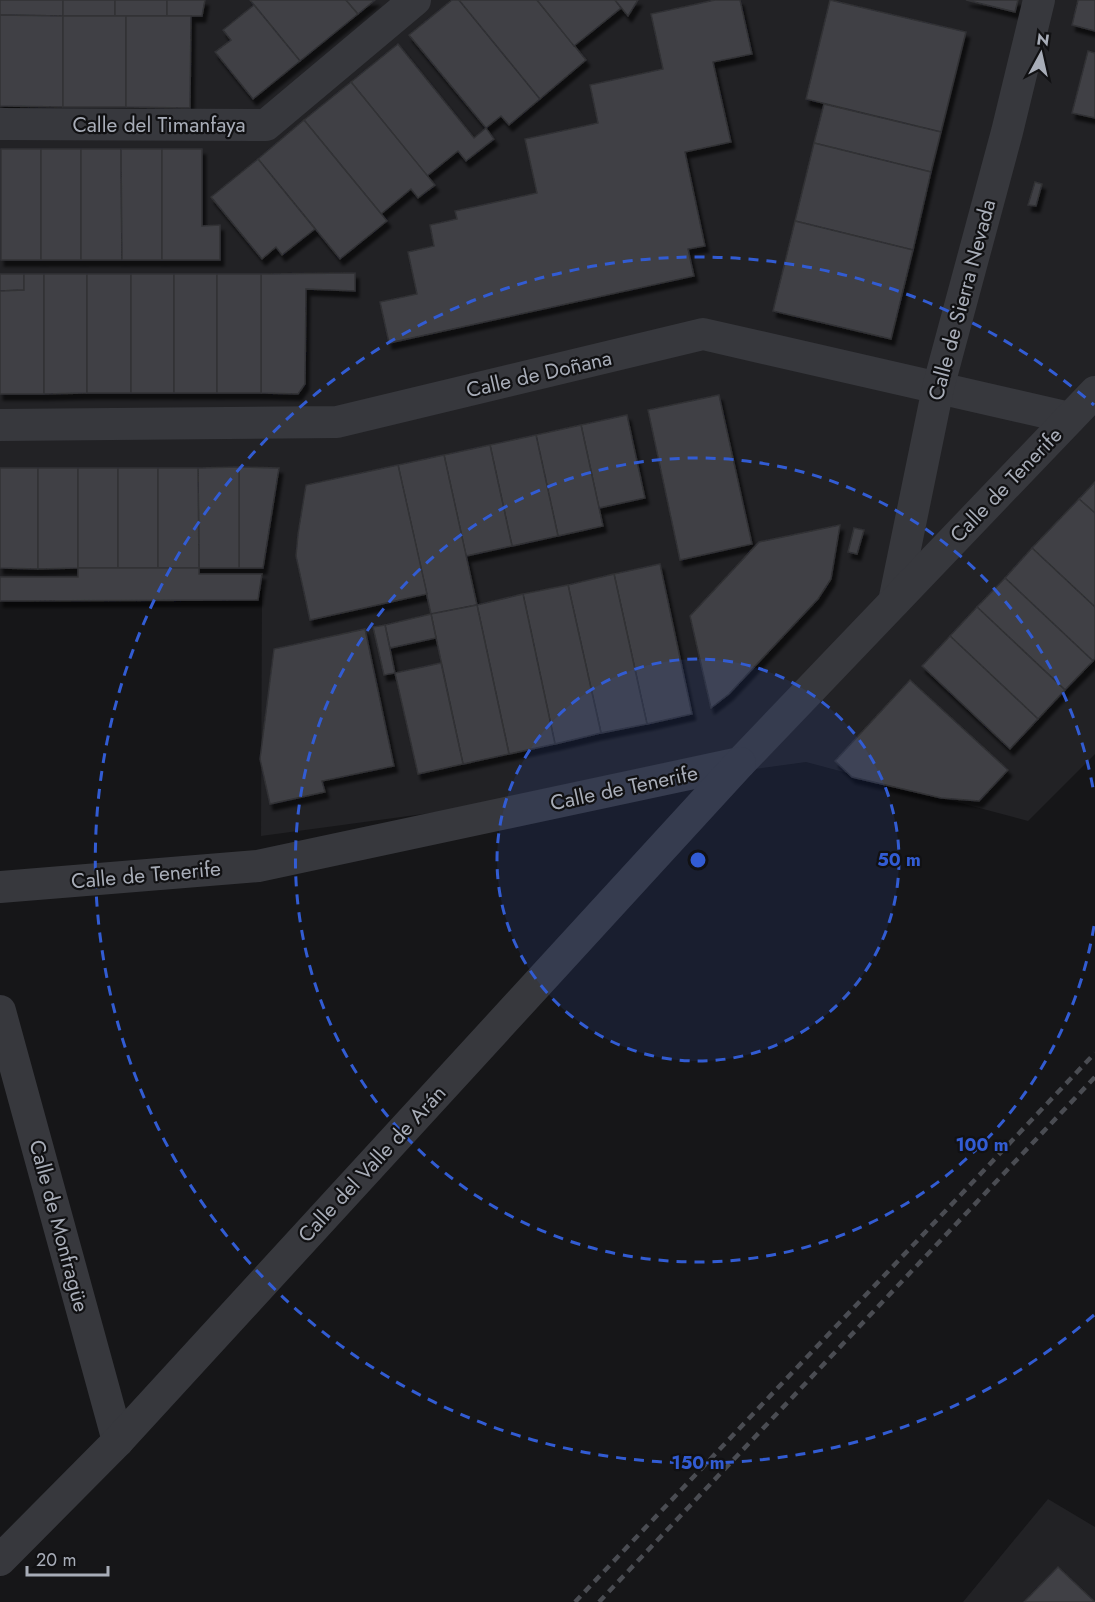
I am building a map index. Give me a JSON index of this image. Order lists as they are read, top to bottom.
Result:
{
  "streets": {
    "street": [
      "Calle del Timanfaya",
      "Calle de Sierra Nevada",
      "Calle de Doñana",
      "Calle de Tenerife",
      "Calle del Valle de Arán",
      "Calle de Monfragüe"
    ]
  },
  "crossings": [
    ["Calle de Sierra Nevada", "Calle de Doñana"],
    ["Calle de Sierra Nevada", "Calle de Tenerife"],
    ["Calle de Doñana", "Calle de Tenerife"],
    ["Calle de Tenerife", "Calle del Valle de Arán"],
    ["Calle del Valle de Arán", "Calle de Monfragüe"]
  ],
  "scale_bar": "20 m",
  "north": "top",
  "rings": ["50 m", "100 m", "150 m"]
}
